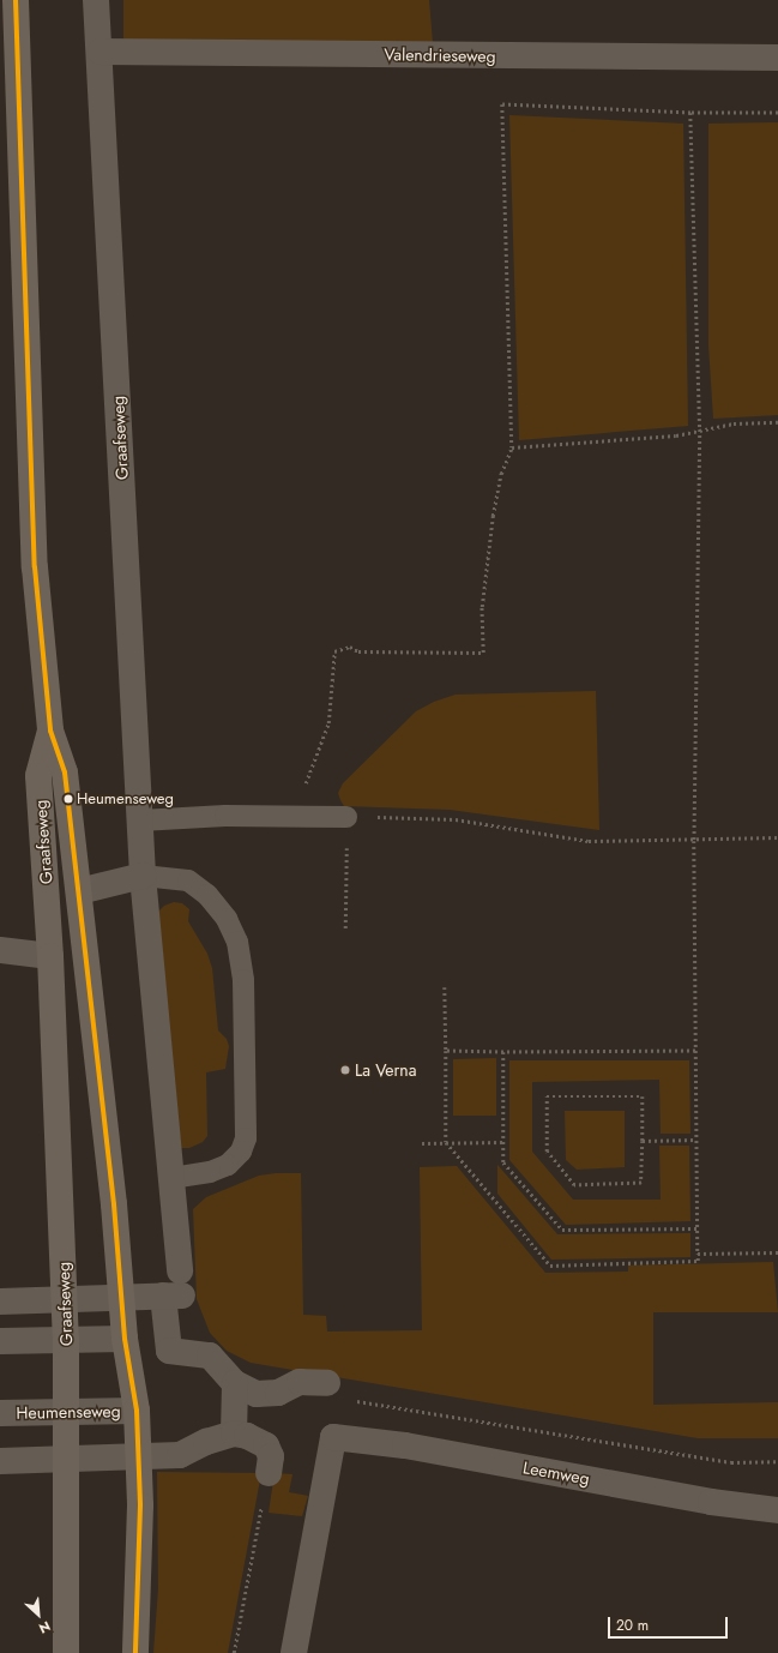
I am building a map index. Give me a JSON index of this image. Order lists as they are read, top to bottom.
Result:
{
  "streets": {
    "main road": ["Graafseweg"],
    "street": ["Valendrieseweg", "Heumenseweg", "Leemweg"]
  },
  "crossings": [
    ["Valendrieseweg", "Graafseweg"],
    ["Graafseweg", "Heumenseweg"]
  ],
  "places": ["Heumenseweg", "La Verna"],
  "scale_bar": "20 m",
  "north": "bottom right"
}
